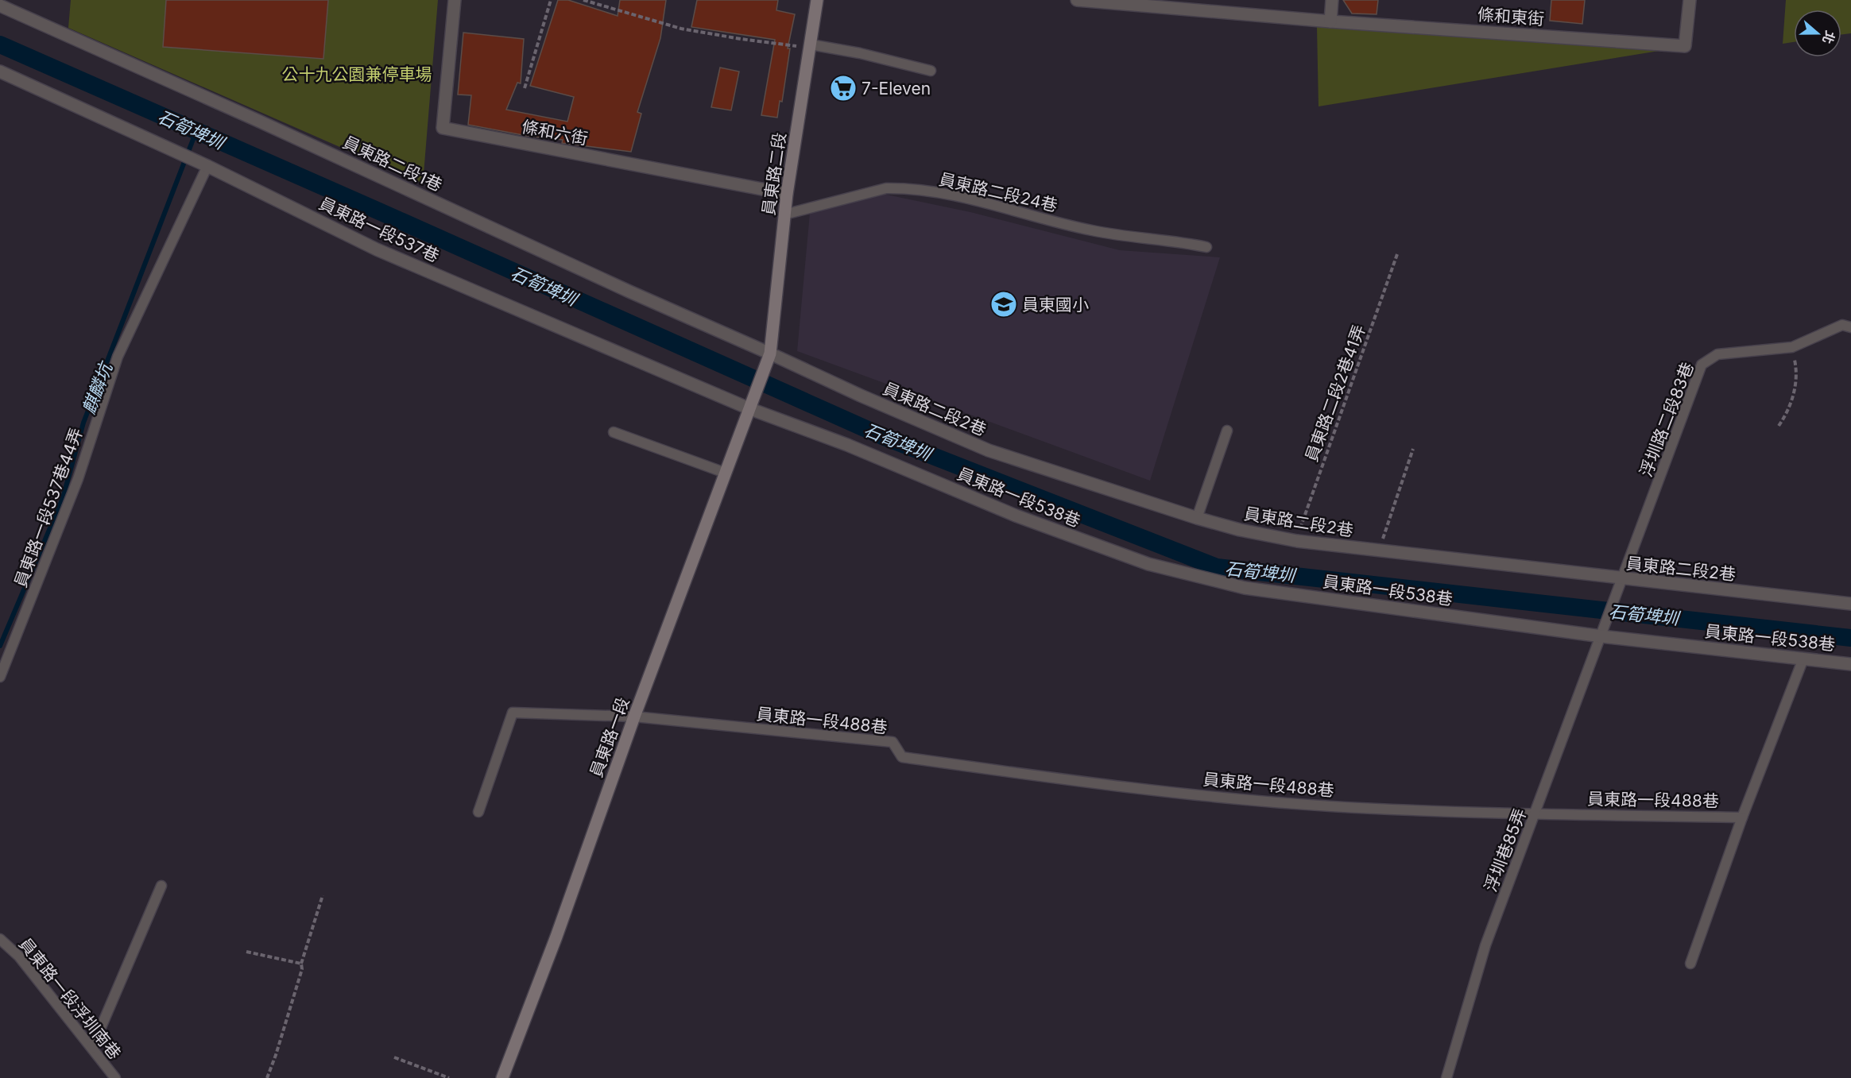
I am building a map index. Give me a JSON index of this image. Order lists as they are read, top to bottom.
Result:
{
  "streets": {
    "main road": ["員東路二段", "員東路一段"],
    "street": [
      "條和東街",
      "條和六街",
      "員東路二段1巷",
      "員東路一段537巷",
      "員東路二段2巷",
      "員東路一段538巷"
    ],
    "lane": [
      "員東路二段24巷",
      "浮圳路二段83巷",
      "員東路一段537巷44弄",
      "員東路一段488巷",
      "浮圳巷85弄",
      "員東路一段浮圳南巷"
    ],
    "path": ["員東路二段2巷41弄"]
  },
  "crossings": [
    ["條和六街", "員東路二段"],
    ["員東路二段1巷", "員東路二段"],
    ["員東路二段1巷", "員東路二段2巷"],
    ["員東路二段", "員東路二段24巷"],
    ["員東路二段", "員東路一段537巷"],
    ["員東路二段", "員東路二段2巷"],
    ["員東路二段", "員東路一段538巷"],
    ["員東路二段", "員東路一段"],
    ["員東路一段537巷", "員東路一段538巷"],
    ["員東路一段537巷", "員東路一段537巷44弄"],
    ["員東路一段537巷", "員東路一段"],
    ["員東路二段2巷41弄", "員東路二段2巷"],
    ["員東路二段2巷", "浮圳路二段83巷"],
    ["浮圳路二段83巷", "員東路一段538巷"],
    ["浮圳路二段83巷", "浮圳巷85弄"],
    ["員東路一段538巷", "員東路一段488巷"],
    ["員東路一段538巷", "員東路一段"],
    ["員東路一段538巷", "浮圳巷85弄"],
    ["員東路一段488巷", "員東路一段"],
    ["員東路一段488巷", "浮圳巷85弄"]
  ],
  "water": ["石筍埤圳", "麒麟坑"],
  "parks": ["公十九公園兼停車場"],
  "places": {
    "supermarket": ["7-Eleven"],
    "school or university": ["員東國小"]
  },
  "north": "right"
}
